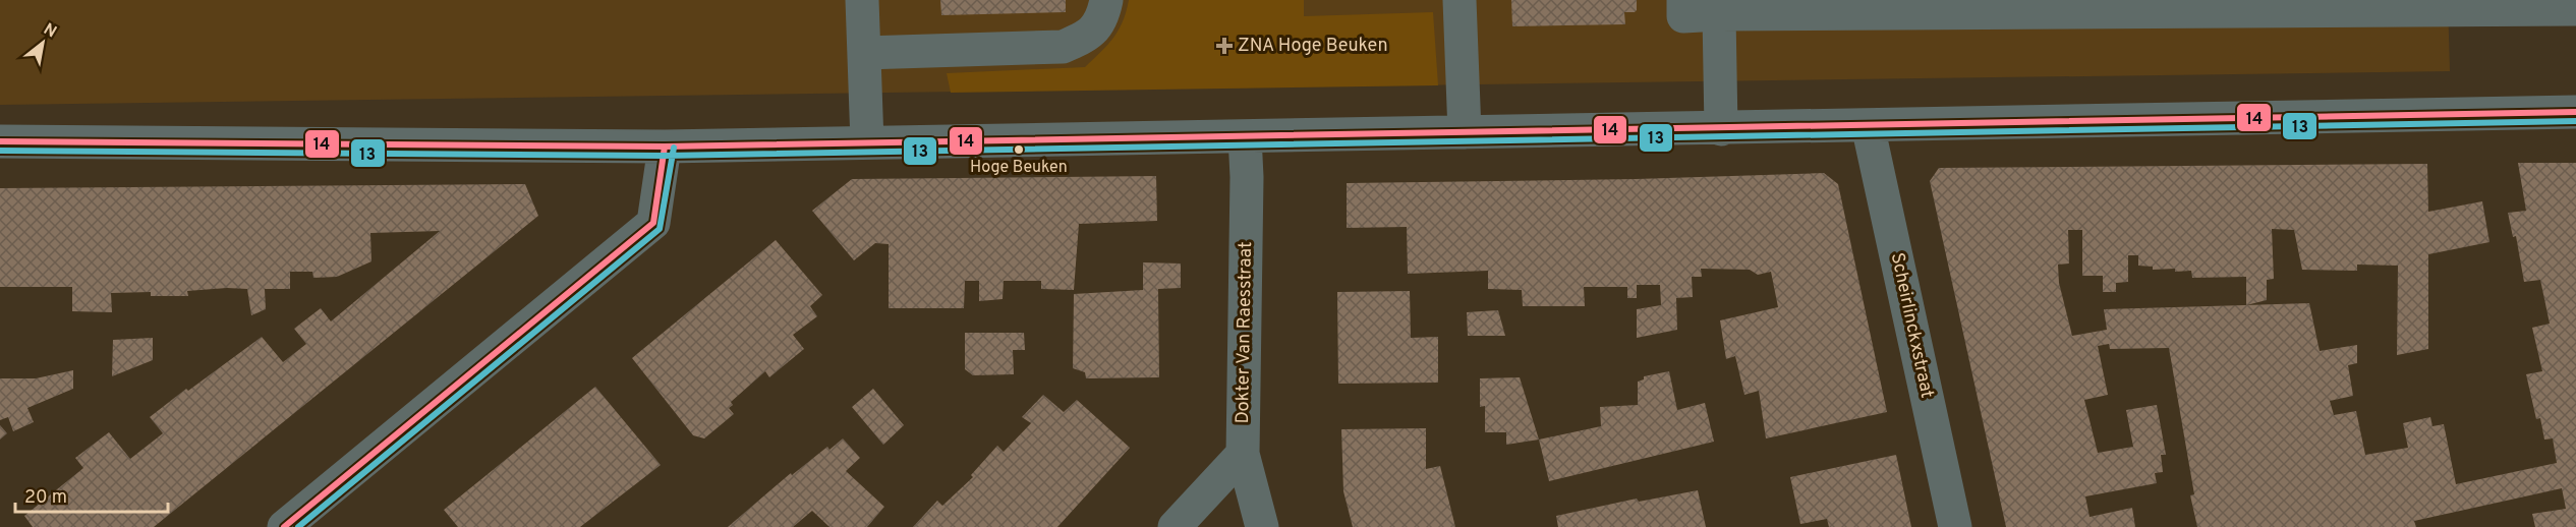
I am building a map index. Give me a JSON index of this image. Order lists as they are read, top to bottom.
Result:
{
  "streets": {
    "street": ["Scheirlinckxstraat", "Dokter Van Raesstraat"]
  },
  "places": {
    "health": ["ZNA Hoge Beuken"],
    "other": ["Hoge Beuken"]
  },
  "lines": ["transit line 14", "transit line 13"],
  "scale_bar": "20 m",
  "north": "top right"
}
